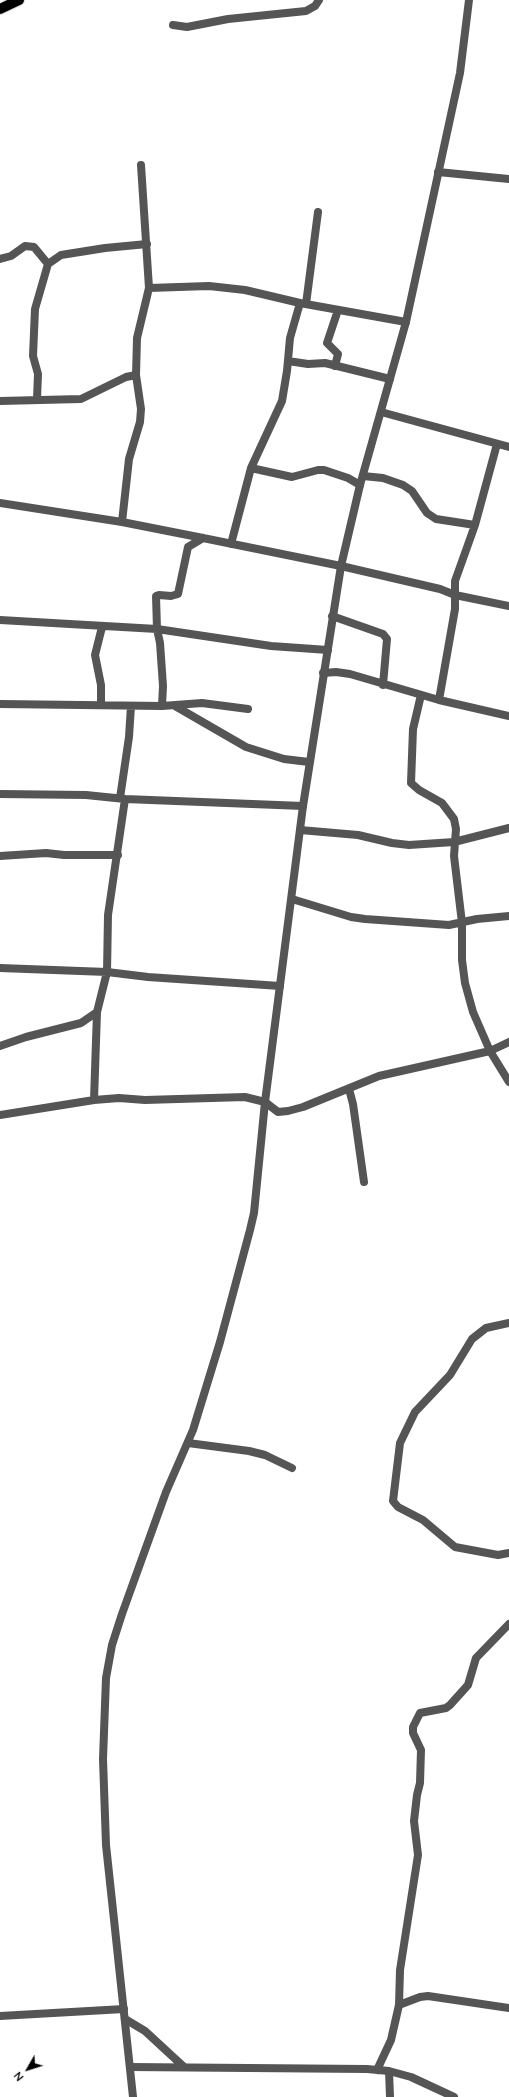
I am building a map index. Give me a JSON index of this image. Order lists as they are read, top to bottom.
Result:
{
  "north": "bottom left"
}
